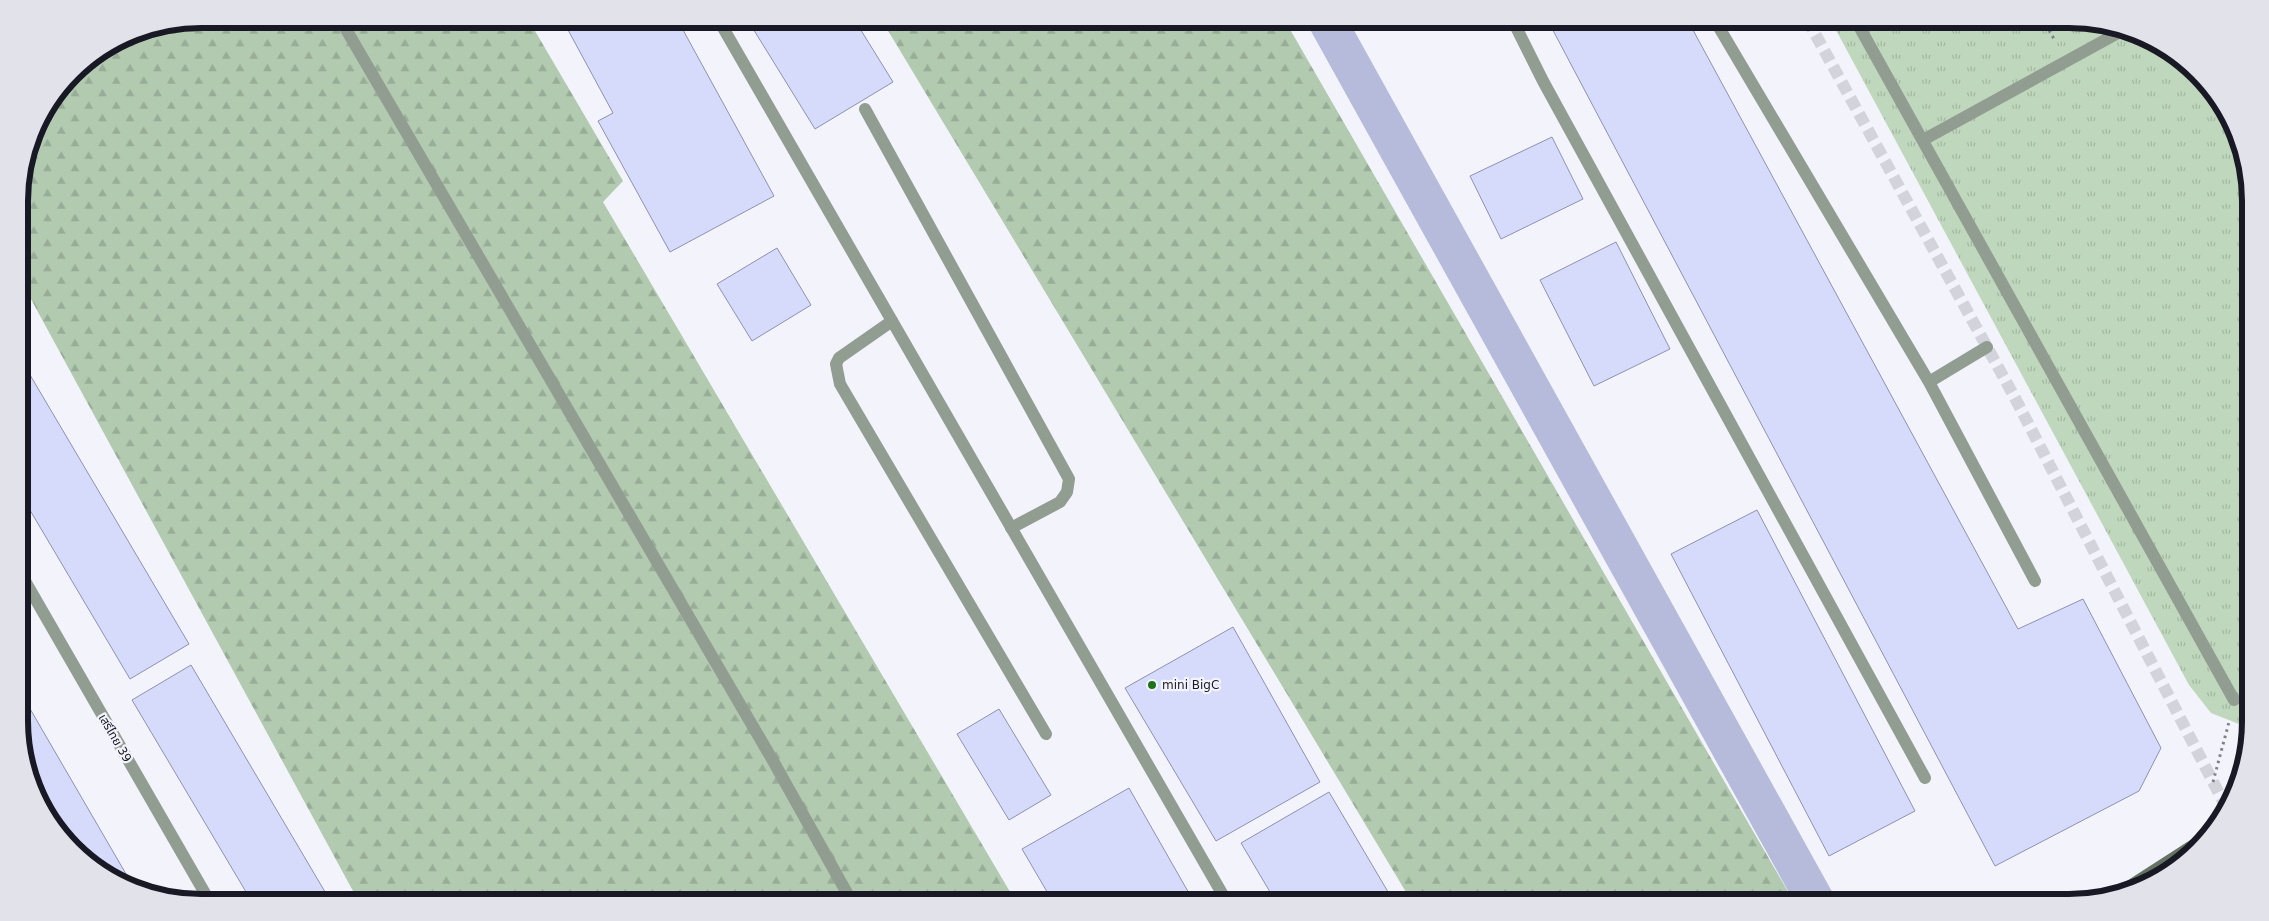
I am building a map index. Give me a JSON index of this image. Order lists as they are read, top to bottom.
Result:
{
  "streets": {
    "street": ["เสรีไทย 39"]
  },
  "places": ["mini BigC"]
}
